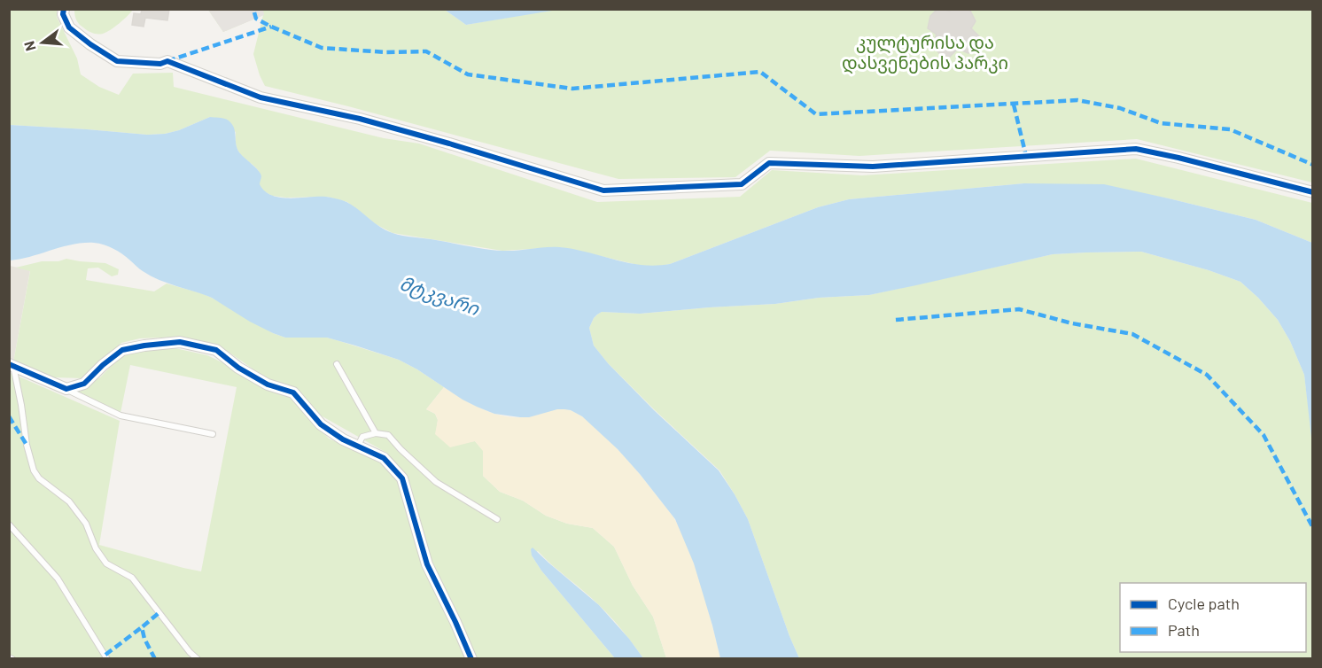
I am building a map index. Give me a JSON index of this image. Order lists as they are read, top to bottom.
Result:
{
  "water": ["მტკვარი"],
  "parks": ["კულტურისა და დასვენების პარკი"],
  "legend": ["Cycle path", "Path"],
  "north": "left"
}
